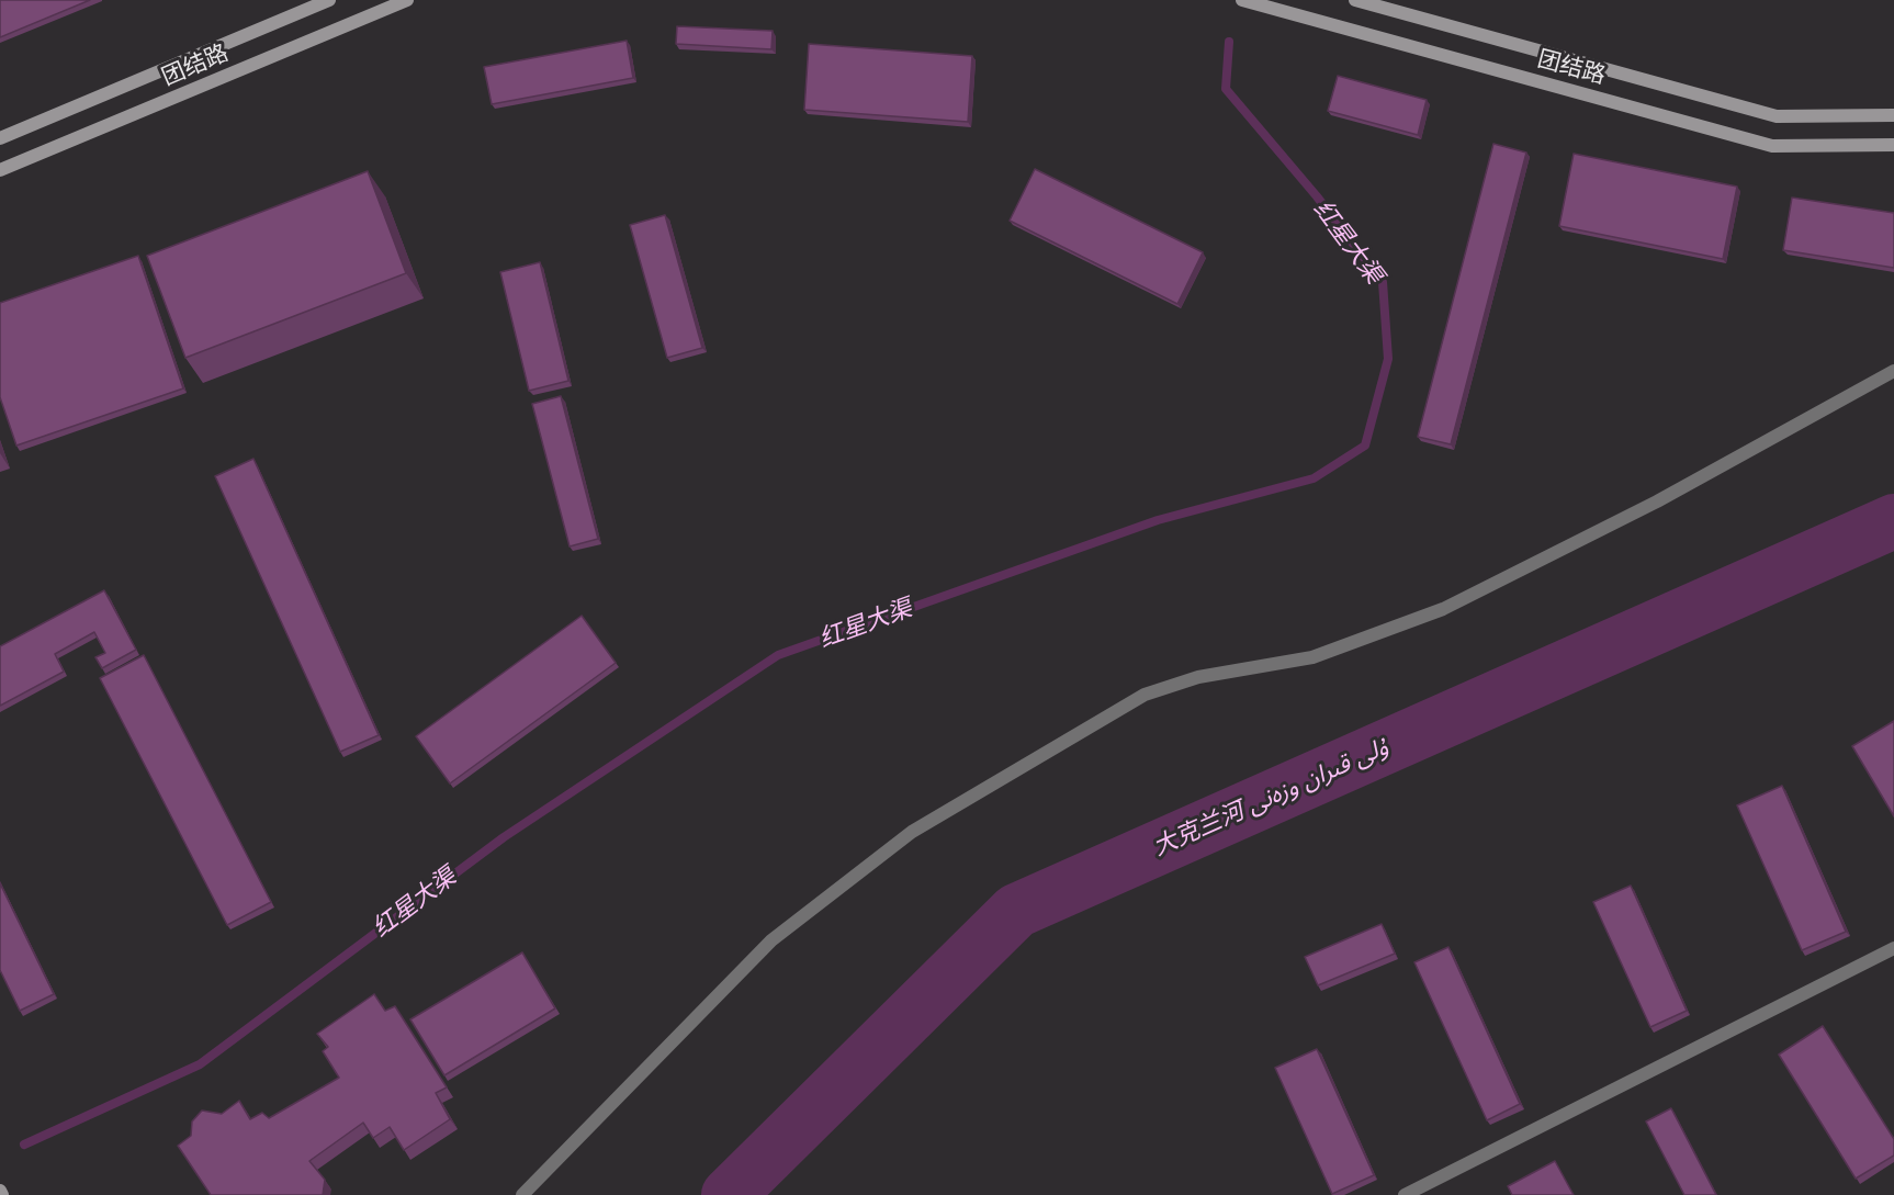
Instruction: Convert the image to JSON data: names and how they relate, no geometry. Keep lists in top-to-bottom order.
{
  "streets": {
    "main road": ["团结路"]
  },
  "water": ["红星大渠", "大克兰河 ۇلى قىران وزەنى"]
}
